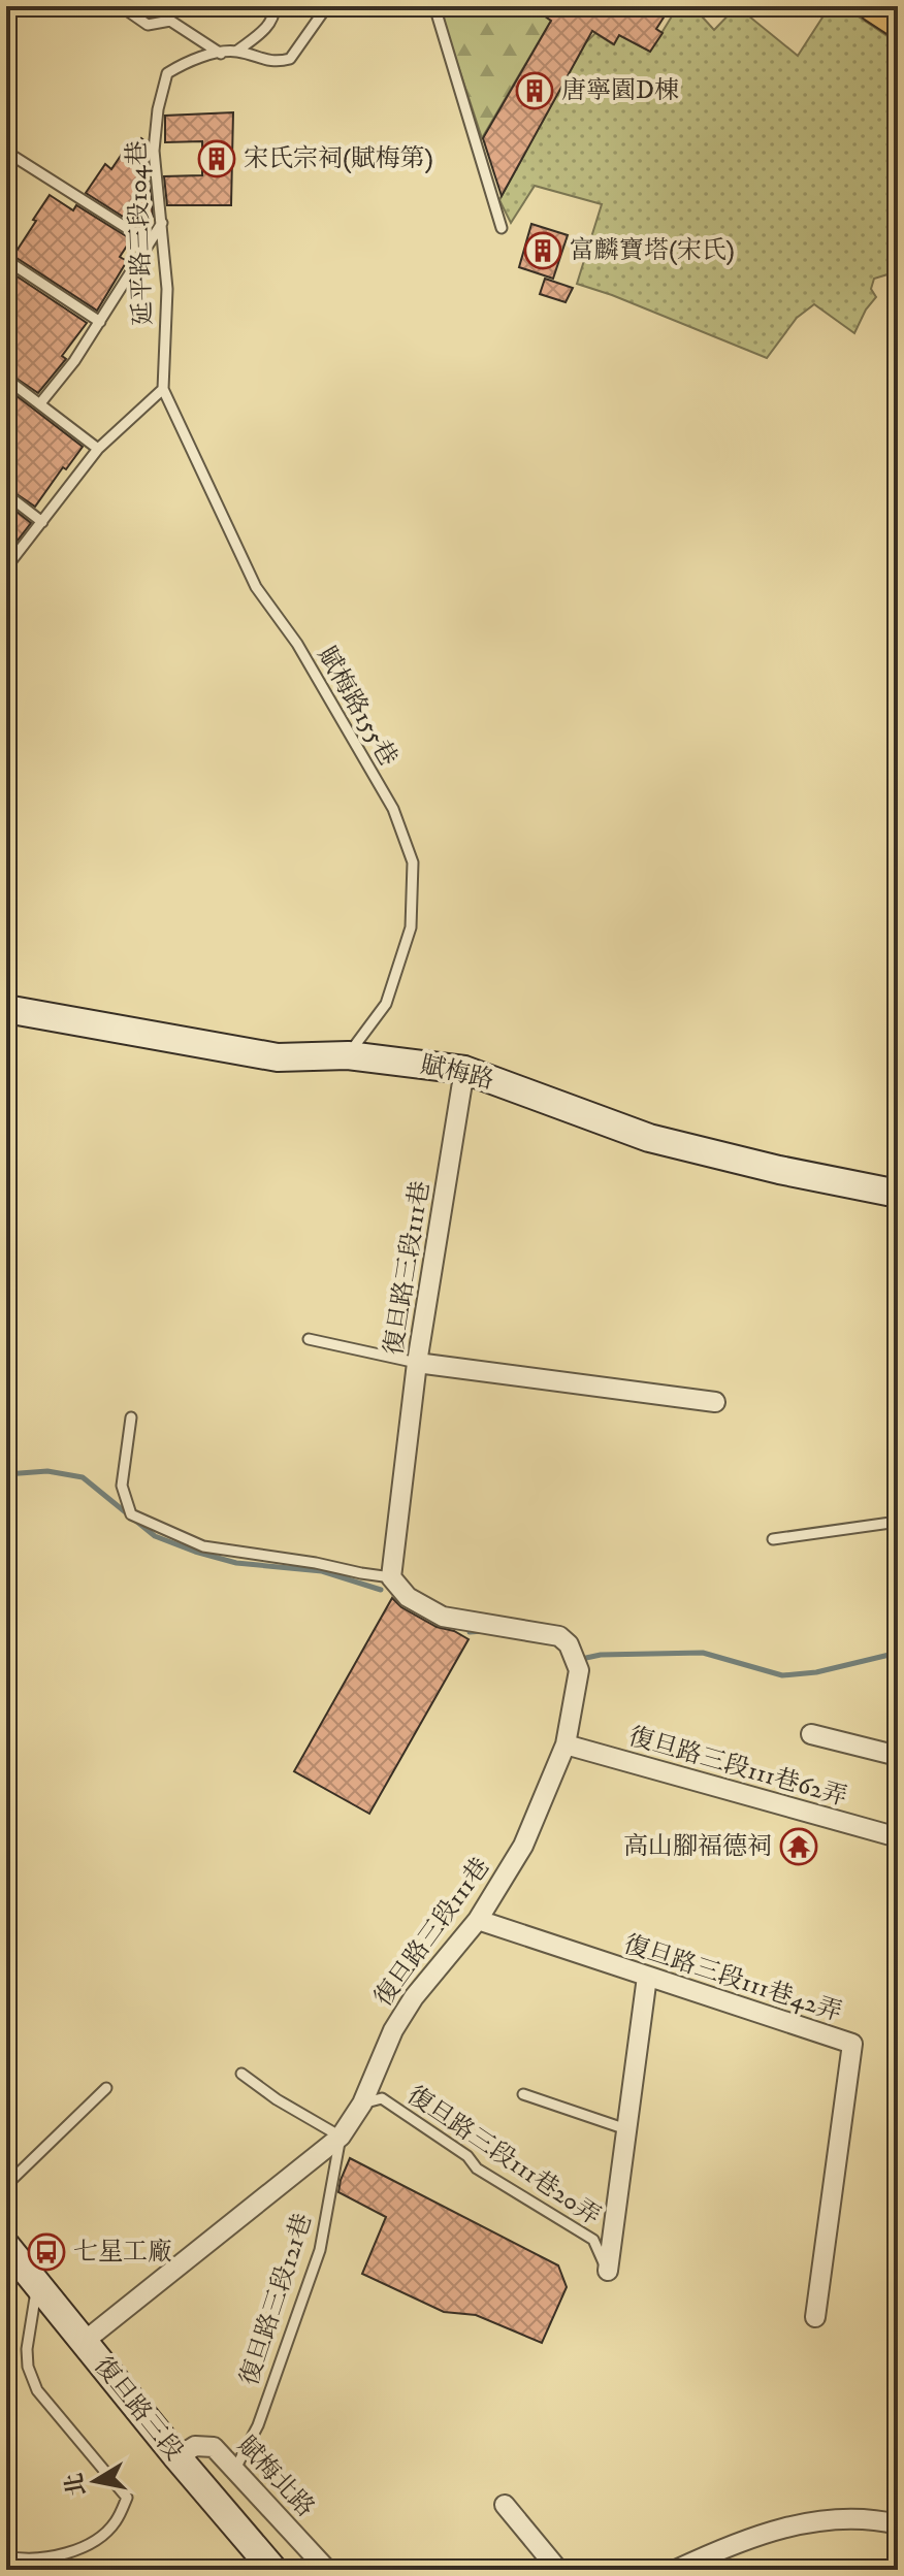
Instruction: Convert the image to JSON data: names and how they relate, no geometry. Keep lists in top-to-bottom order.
{
  "streets": {
    "street": [
      "賦梅路",
      "復旦路三段111巷",
      "復旦路三段111巷62弄",
      "復旦路三段111巷42弄",
      "復旦路三段",
      "賦梅北路"
    ],
    "lane": [
      "延平路三段104巷",
      "賦梅路155巷",
      "復旦路三段111巷20弄",
      "復旦路三段121巷"
    ]
  },
  "crossings": [
    ["延平路三段104巷", "賦梅路155巷"],
    ["賦梅路155巷", "賦梅路"],
    ["賦梅路", "復旦路三段111巷"],
    ["復旦路三段111巷", "復旦路三段111巷62弄"],
    ["復旦路三段111巷", "復旦路三段111巷42弄"],
    ["復旦路三段111巷", "復旦路三段111巷20弄"],
    ["復旦路三段111巷", "復旦路三段121巷"],
    ["復旦路三段111巷", "復旦路三段"],
    ["復旦路三段121巷", "賦梅北路"],
    ["復旦路三段", "賦梅北路"]
  ],
  "places": {
    "building": ["唐寧園D棟", "宋氏宗祠(賦梅第)", "富麟寶塔(宋氏)"],
    "temple": ["高山腳福德祠"],
    "bus stop": ["七星工廠"]
  },
  "north": "left"
}
